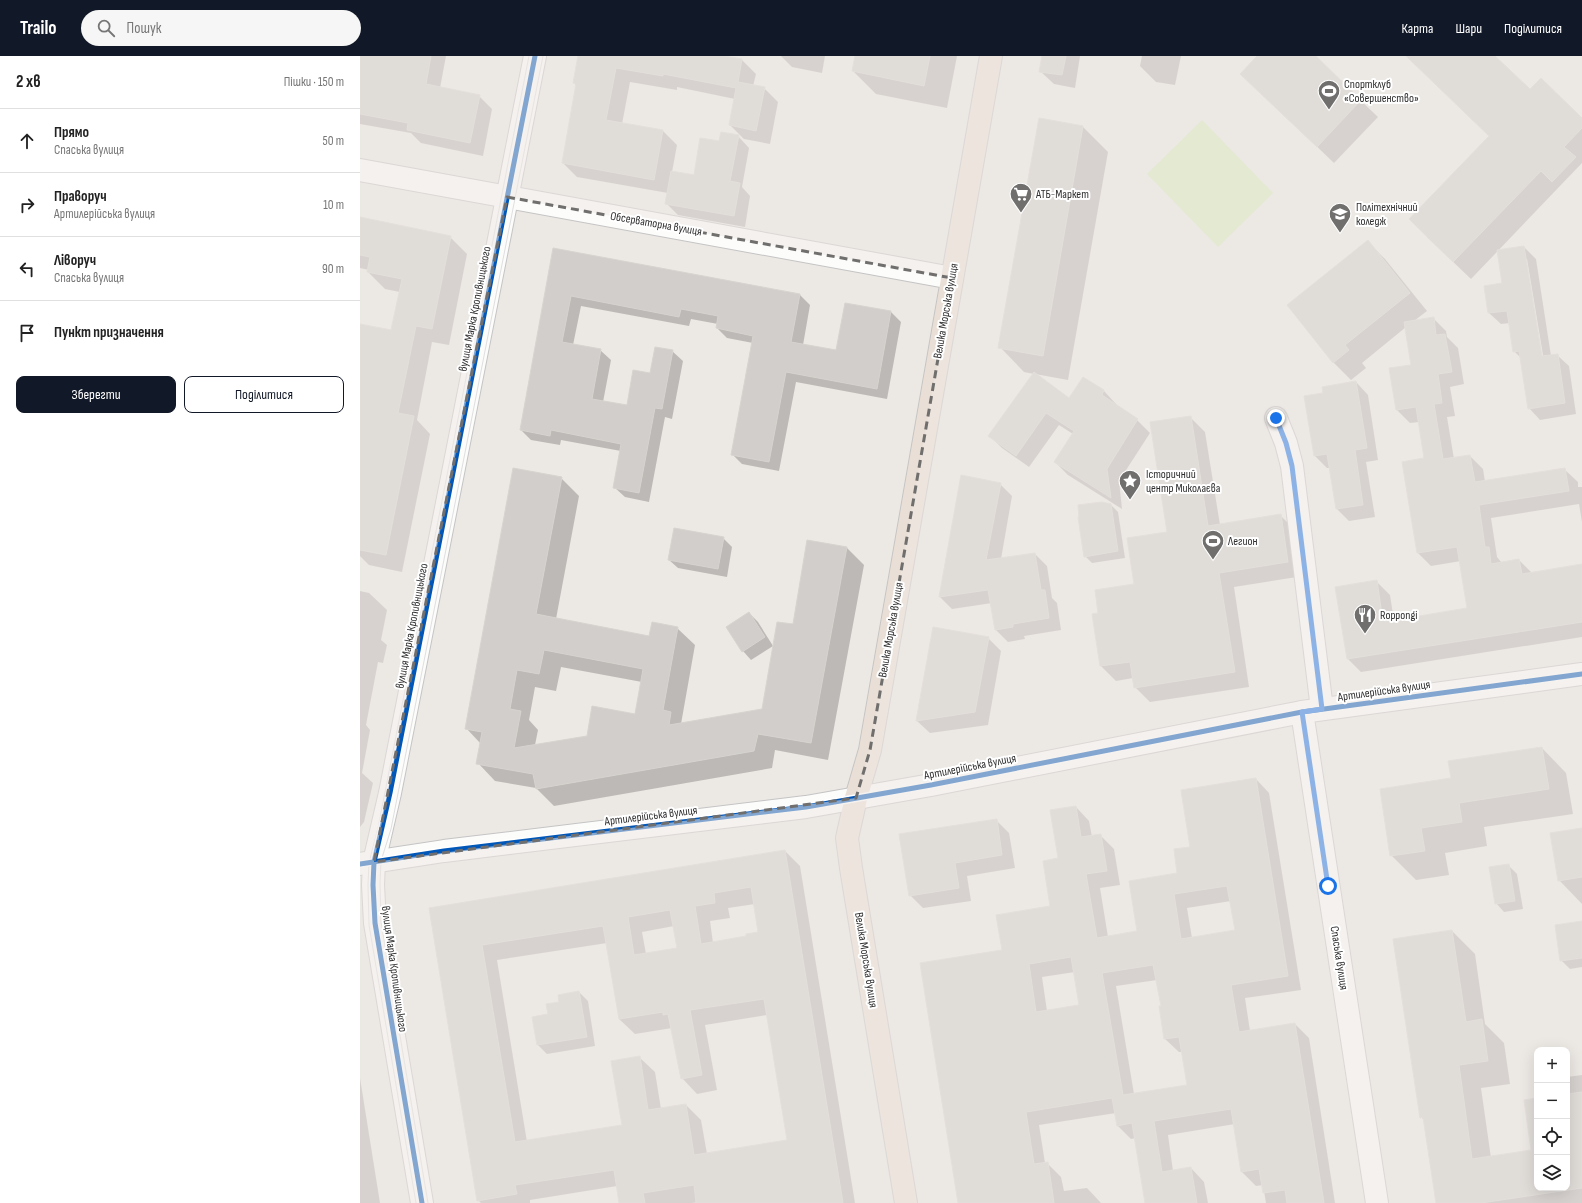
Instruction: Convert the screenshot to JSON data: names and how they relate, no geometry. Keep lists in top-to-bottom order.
{
  "streets": {
    "highway": ["Велика Морська вулиця"],
    "street": [
      "Обсерваторна вулиця",
      "вулиця Марка Кропивницького",
      "Артилерійська вулиця",
      "Спаська вулиця"
    ]
  },
  "crossings": [
    ["Обсерваторна вулиця", "вулиця Марка Кропивницького"],
    ["Обсерваторна вулиця", "Велика Морська вулиця"],
    ["вулиця Марка Кропивницького", "Артилерійська вулиця"],
    ["Велика Морська вулиця", "Артилерійська вулиця"],
    ["Артилерійська вулиця", "Спаська вулиця"]
  ],
  "places": {
    "sports": ["Спортклуб «Совершенство»", "Легион"],
    "supermarket": ["АТБ-Маркет"],
    "school or university": ["Політехнічний коледж"],
    "place": ["Історичний центр Миколаєва"],
    "restaurant": ["Roppongi"]
  },
  "page": {
    "header": "Trailo",
    "search": "Пошук",
    "nav": ["Карта", "Шари", "Поділитися"],
    "heading": ["2 хв", "Пішки · 150 m"],
    "list": [
      ["Прямо", "Спаська вулиця", "50 m"],
      ["Праворуч", "Артилерійська вулиця", "10 m"],
      ["Ліворуч", "Спаська вулиця", "90 m"],
      "Пункт призначення"
    ],
    "buttons": ["Зберегти", "Поділитися"],
    "map_buttons": ["+", "−"]
  }
}
